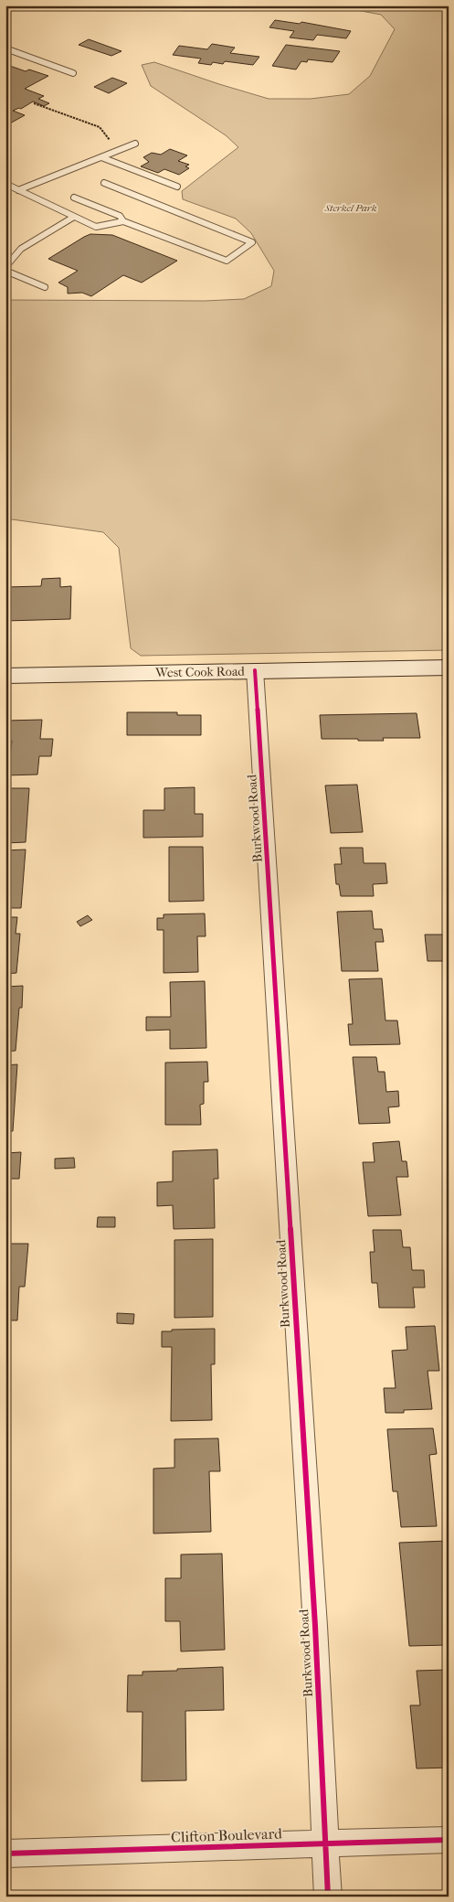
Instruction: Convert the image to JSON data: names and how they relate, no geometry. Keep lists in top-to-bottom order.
{
  "streets": {
    "main road": ["West Cook Road"],
    "street": ["Burkwood Road", "Clifton Boulevard"]
  },
  "crossings": [
    ["West Cook Road", "Burkwood Road"],
    ["Burkwood Road", "Clifton Boulevard"]
  ],
  "parks": ["Sterkel Park"]
}
